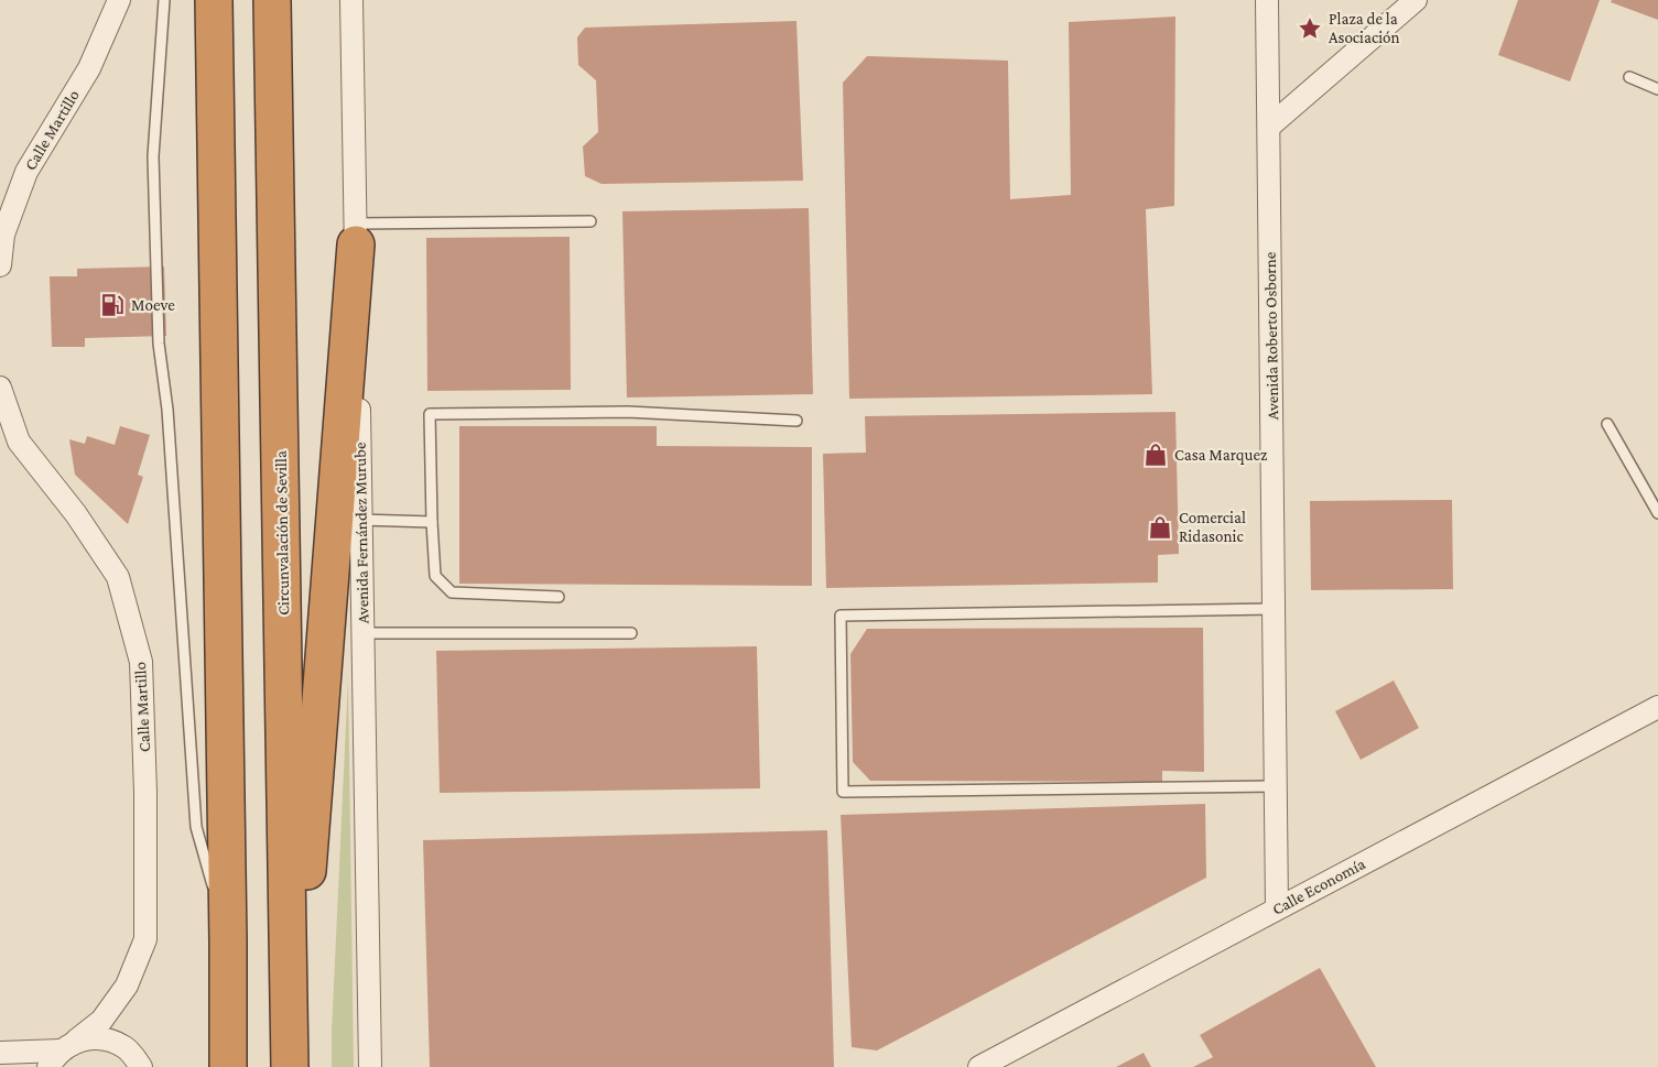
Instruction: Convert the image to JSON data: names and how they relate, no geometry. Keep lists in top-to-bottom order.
{
  "streets": {
    "highway": ["Circunvalación de Sevilla"],
    "street": [
      "Calle Martillo",
      "Avenida Roberto Osborne",
      "Avenida Fernández Murube",
      "Calle Economía"
    ]
  },
  "crossings": [
    ["Avenida Roberto Osborne", "Calle Economía"]
  ],
  "places": {
    "place": ["Plaza de la Asociación"],
    "fuel station": ["Moeve"],
    "shop": ["Casa Marquez", "Comercial Ridasonic"]
  }
}
